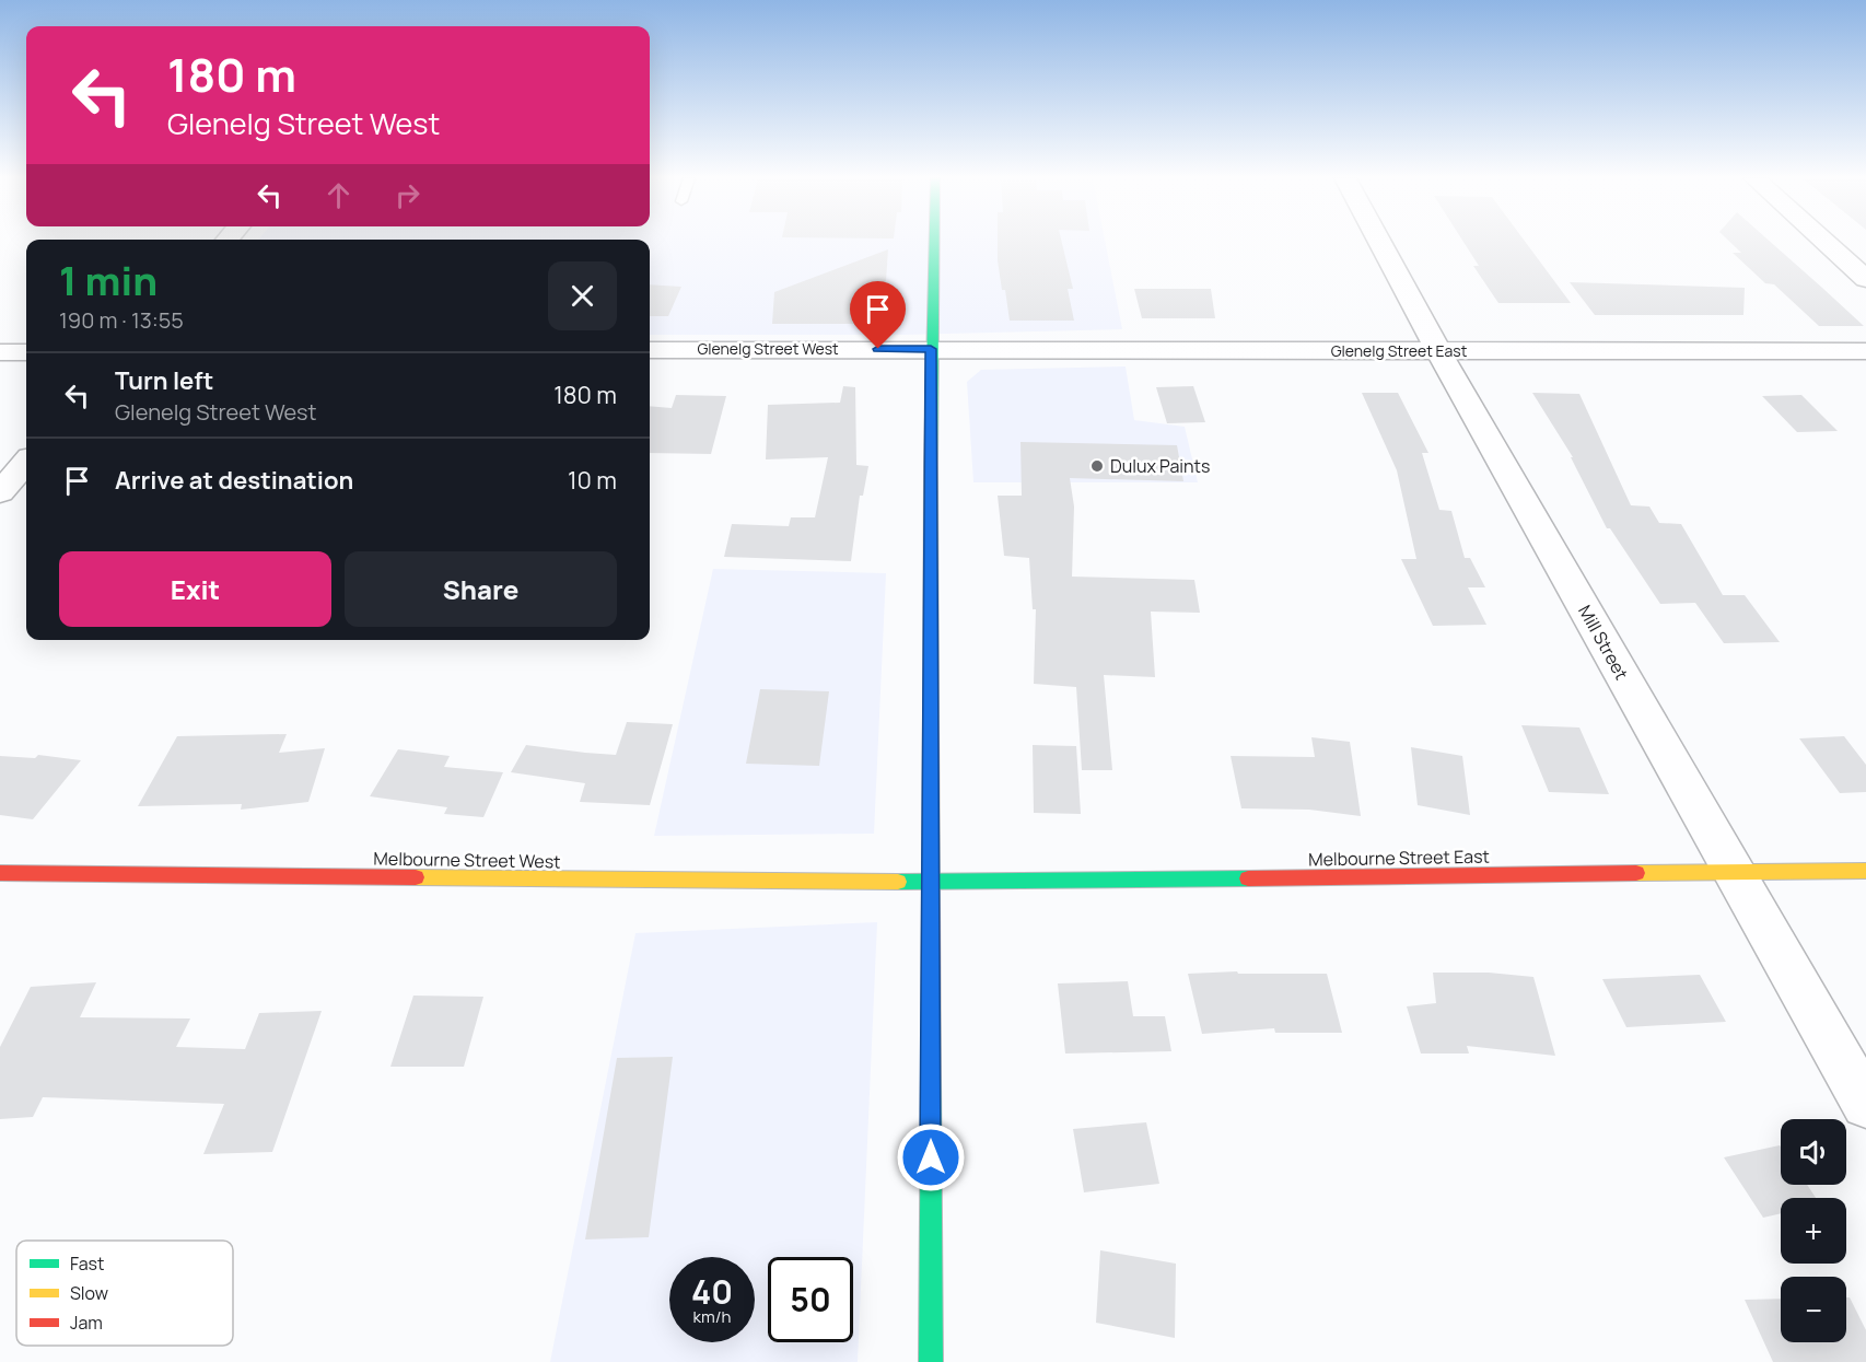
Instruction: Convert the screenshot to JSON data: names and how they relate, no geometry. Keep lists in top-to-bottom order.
{
  "streets": {
    "main road": ["Melbourne Street East", "Melbourne Street West"],
    "street": ["Glenelg Street West", "Glenelg Street East", "Mill Street"]
  },
  "crossings": [
    ["Glenelg Street West", "Glenelg Street East"],
    ["Glenelg Street East", "Mill Street"],
    ["Mill Street", "Melbourne Street East"],
    ["Melbourne Street East", "Melbourne Street West"]
  ],
  "places": ["Dulux Paints"],
  "legend": ["Fast", "Slow", "Jam"],
  "page": {
    "turn": ["180 m", "Glenelg Street West"],
    "heading": ["1 min", "190 m · 13:55"],
    "list": [
      {
        "name": "Turn left",
        "note": "Glenelg Street West",
        "value": "180 m"
      },
      {
        "name": "Arrive at destination",
        "value": "10 m"
      }
    ],
    "buttons": ["Exit", "Share"],
    "map_buttons": ["+", "−"],
    "speed": "40 km/h",
    "limit": "50"
  }
}
